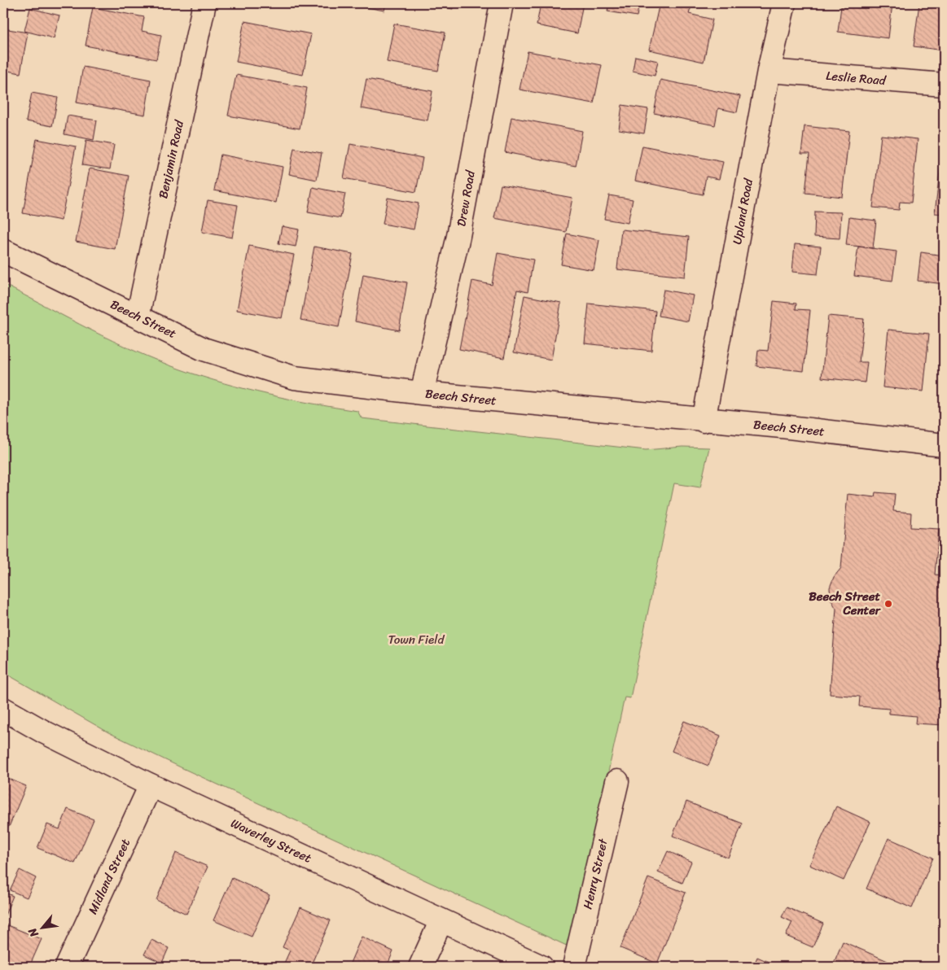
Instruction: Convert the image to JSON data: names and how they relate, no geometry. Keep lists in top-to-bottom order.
{
  "streets": {
    "street": [
      "Leslie Road",
      "Benjamin Road",
      "Drew Road",
      "Upland Road",
      "Beech Street",
      "Waverley Street",
      "Henry Street",
      "Midland Street"
    ]
  },
  "crossings": [
    ["Leslie Road", "Upland Road"],
    ["Benjamin Road", "Beech Street"],
    ["Drew Road", "Beech Street"],
    ["Upland Road", "Beech Street"],
    ["Waverley Street", "Midland Street"]
  ],
  "parks": ["Town Field"],
  "places": ["Beech Street Center"],
  "north": "bottom left"
}
